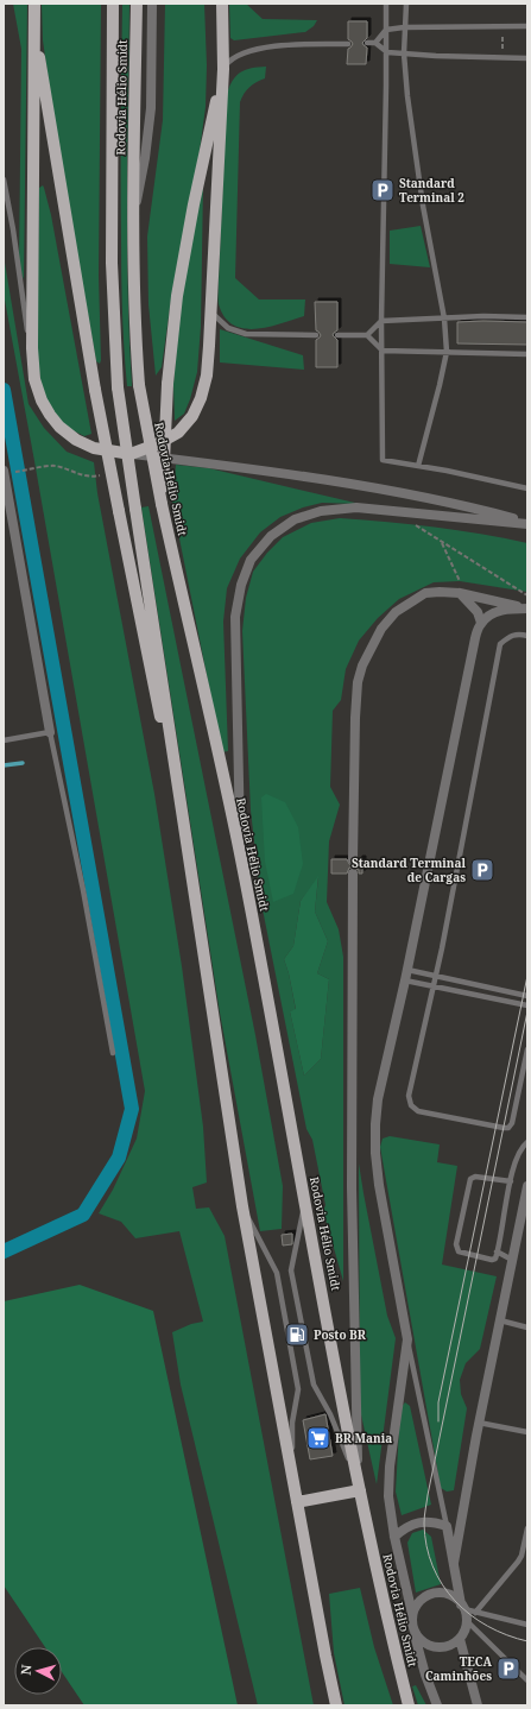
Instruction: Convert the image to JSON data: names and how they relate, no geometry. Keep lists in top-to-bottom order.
{
  "streets": {
    "main road": ["Rodovia Hélio Smidt"]
  },
  "places": {
    "parking": ["Standard Terminal 2", "Standard Terminal de Cargas", "TECA Caminhões"],
    "fuel station": ["Posto BR"],
    "supermarket": ["BR Mania"]
  },
  "north": "left"
}
